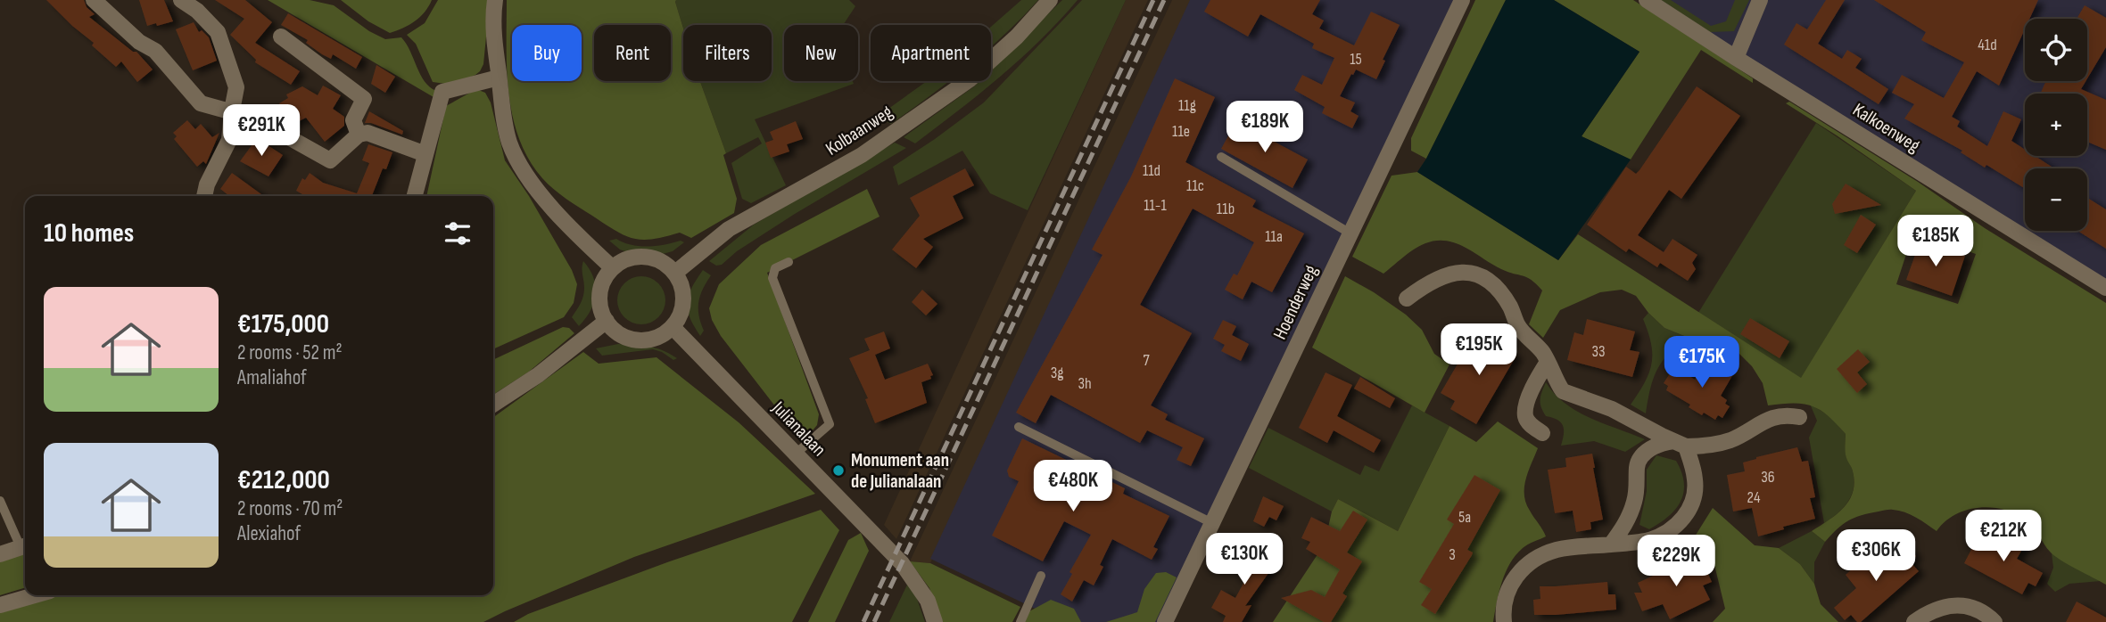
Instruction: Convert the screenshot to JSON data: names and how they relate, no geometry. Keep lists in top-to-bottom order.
{
  "streets": {
    "street": [
      "Kalkoenweg",
      "Kolbaanweg",
      "Hoenderweg",
      "Julianalaan"
    ]
  },
  "crossings": [
    ["Kolbaanweg", "Julianalaan"]
  ],
  "places": ["Monument aan de Julianalaan"],
  "house_numbers": [
    "41d",
    "15",
    "11g",
    "11e",
    "11d",
    "11c",
    "11-1",
    "11b",
    "11a",
    "33",
    "7",
    "3g",
    "3h",
    "36",
    "24",
    "5a",
    "3"
  ],
  "page": {
    "map_buttons": ["+", "−"],
    "chip": [
      "Buy",
      "Rent",
      "Filters",
      "New",
      "Apartment"
    ],
    "price": [
      "€189K",
      "€291K",
      "€185K",
      "€195K",
      "€175K",
      "€480K",
      "€212K",
      "€306K",
      "€130K",
      "€229K"
    ],
    "heading": "10 homes",
    "list": [
      {
        "name": "€175,000",
        "note": "2 rooms · 52 m² · Amaliahof"
      },
      {
        "name": "€212,000",
        "note": "2 rooms · 70 m² · Alexiahof"
      }
    ]
  }
}
